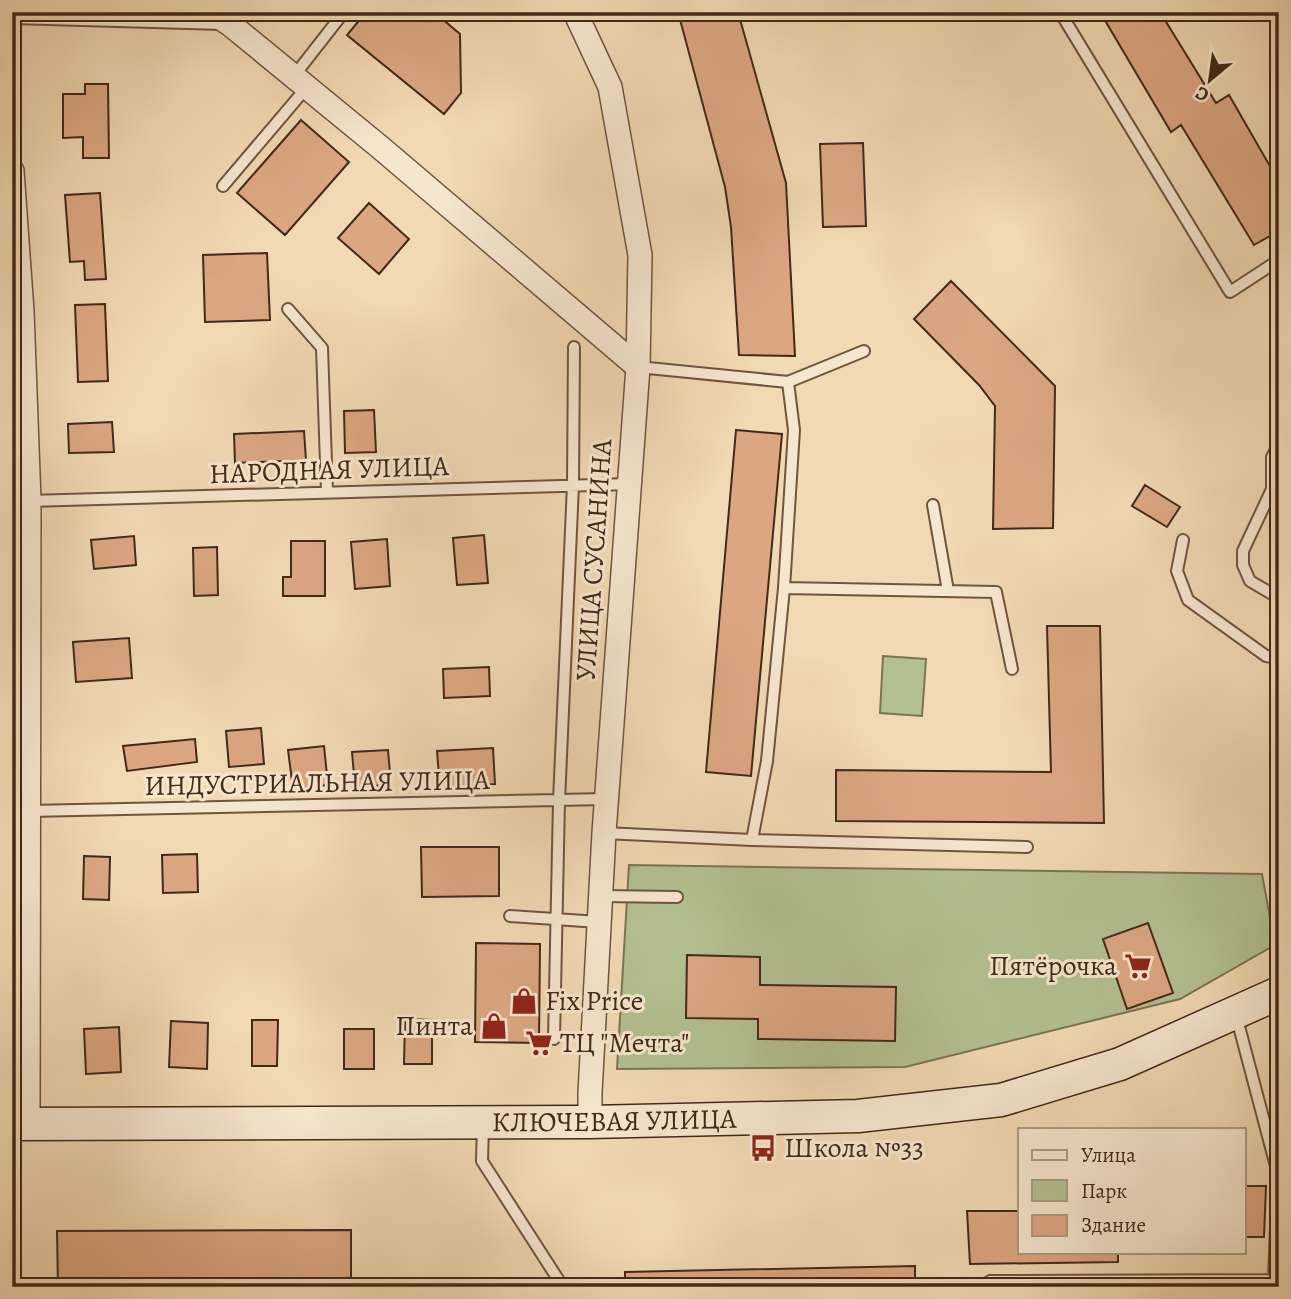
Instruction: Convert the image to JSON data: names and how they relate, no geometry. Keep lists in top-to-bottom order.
{
  "streets": {
    "main road": ["КЛЮЧЕВАЯ УЛИЦА"],
    "street": ["УЛИЦА СУСАНИНА"],
    "lane": ["НАРОДНАЯ УЛИЦА", "ИНДУСТРИАЛЬНАЯ УЛИЦА"]
  },
  "crossings": [
    ["НАРОДНАЯ УЛИЦА", "УЛИЦА СУСАНИНА"],
    ["УЛИЦА СУСАНИНА", "ИНДУСТРИАЛЬНАЯ УЛИЦА"],
    ["УЛИЦА СУСАНИНА", "КЛЮЧЕВАЯ УЛИЦА"]
  ],
  "places": {
    "supermarket": ["Пятёрочка", "ТЦ \"Мечта\""],
    "shop": ["Fix Price", "Пинта"],
    "bus stop": ["Школа №33"]
  },
  "legend": ["Улица", "Парк", "Здание"],
  "north": "bottom left"
}
